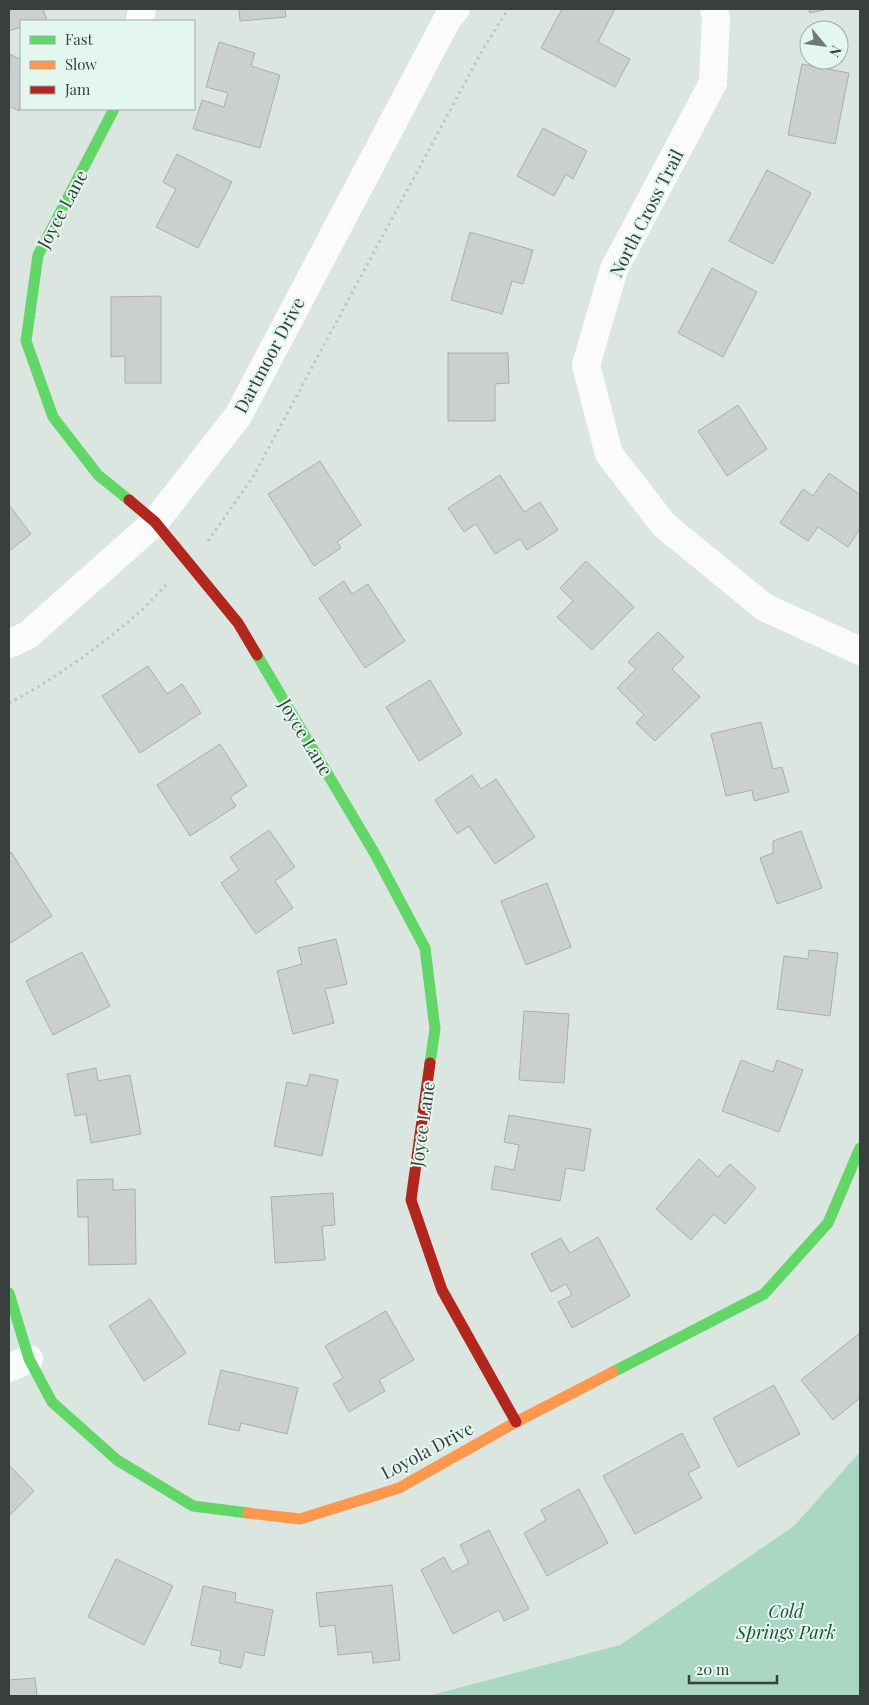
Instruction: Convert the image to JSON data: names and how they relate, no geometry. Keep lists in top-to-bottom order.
{
  "streets": {
    "street": [
      "Joyce Lane",
      "North Cross Trail",
      "Dartmoor Drive",
      "Loyola Drive"
    ]
  },
  "crossings": [
    ["Joyce Lane", "Dartmoor Drive"],
    ["Joyce Lane", "Loyola Drive"]
  ],
  "parks": ["Cold Springs Park"],
  "legend": ["Fast", "Slow", "Jam"],
  "scale_bar": "20 m",
  "north": "bottom right"
}
